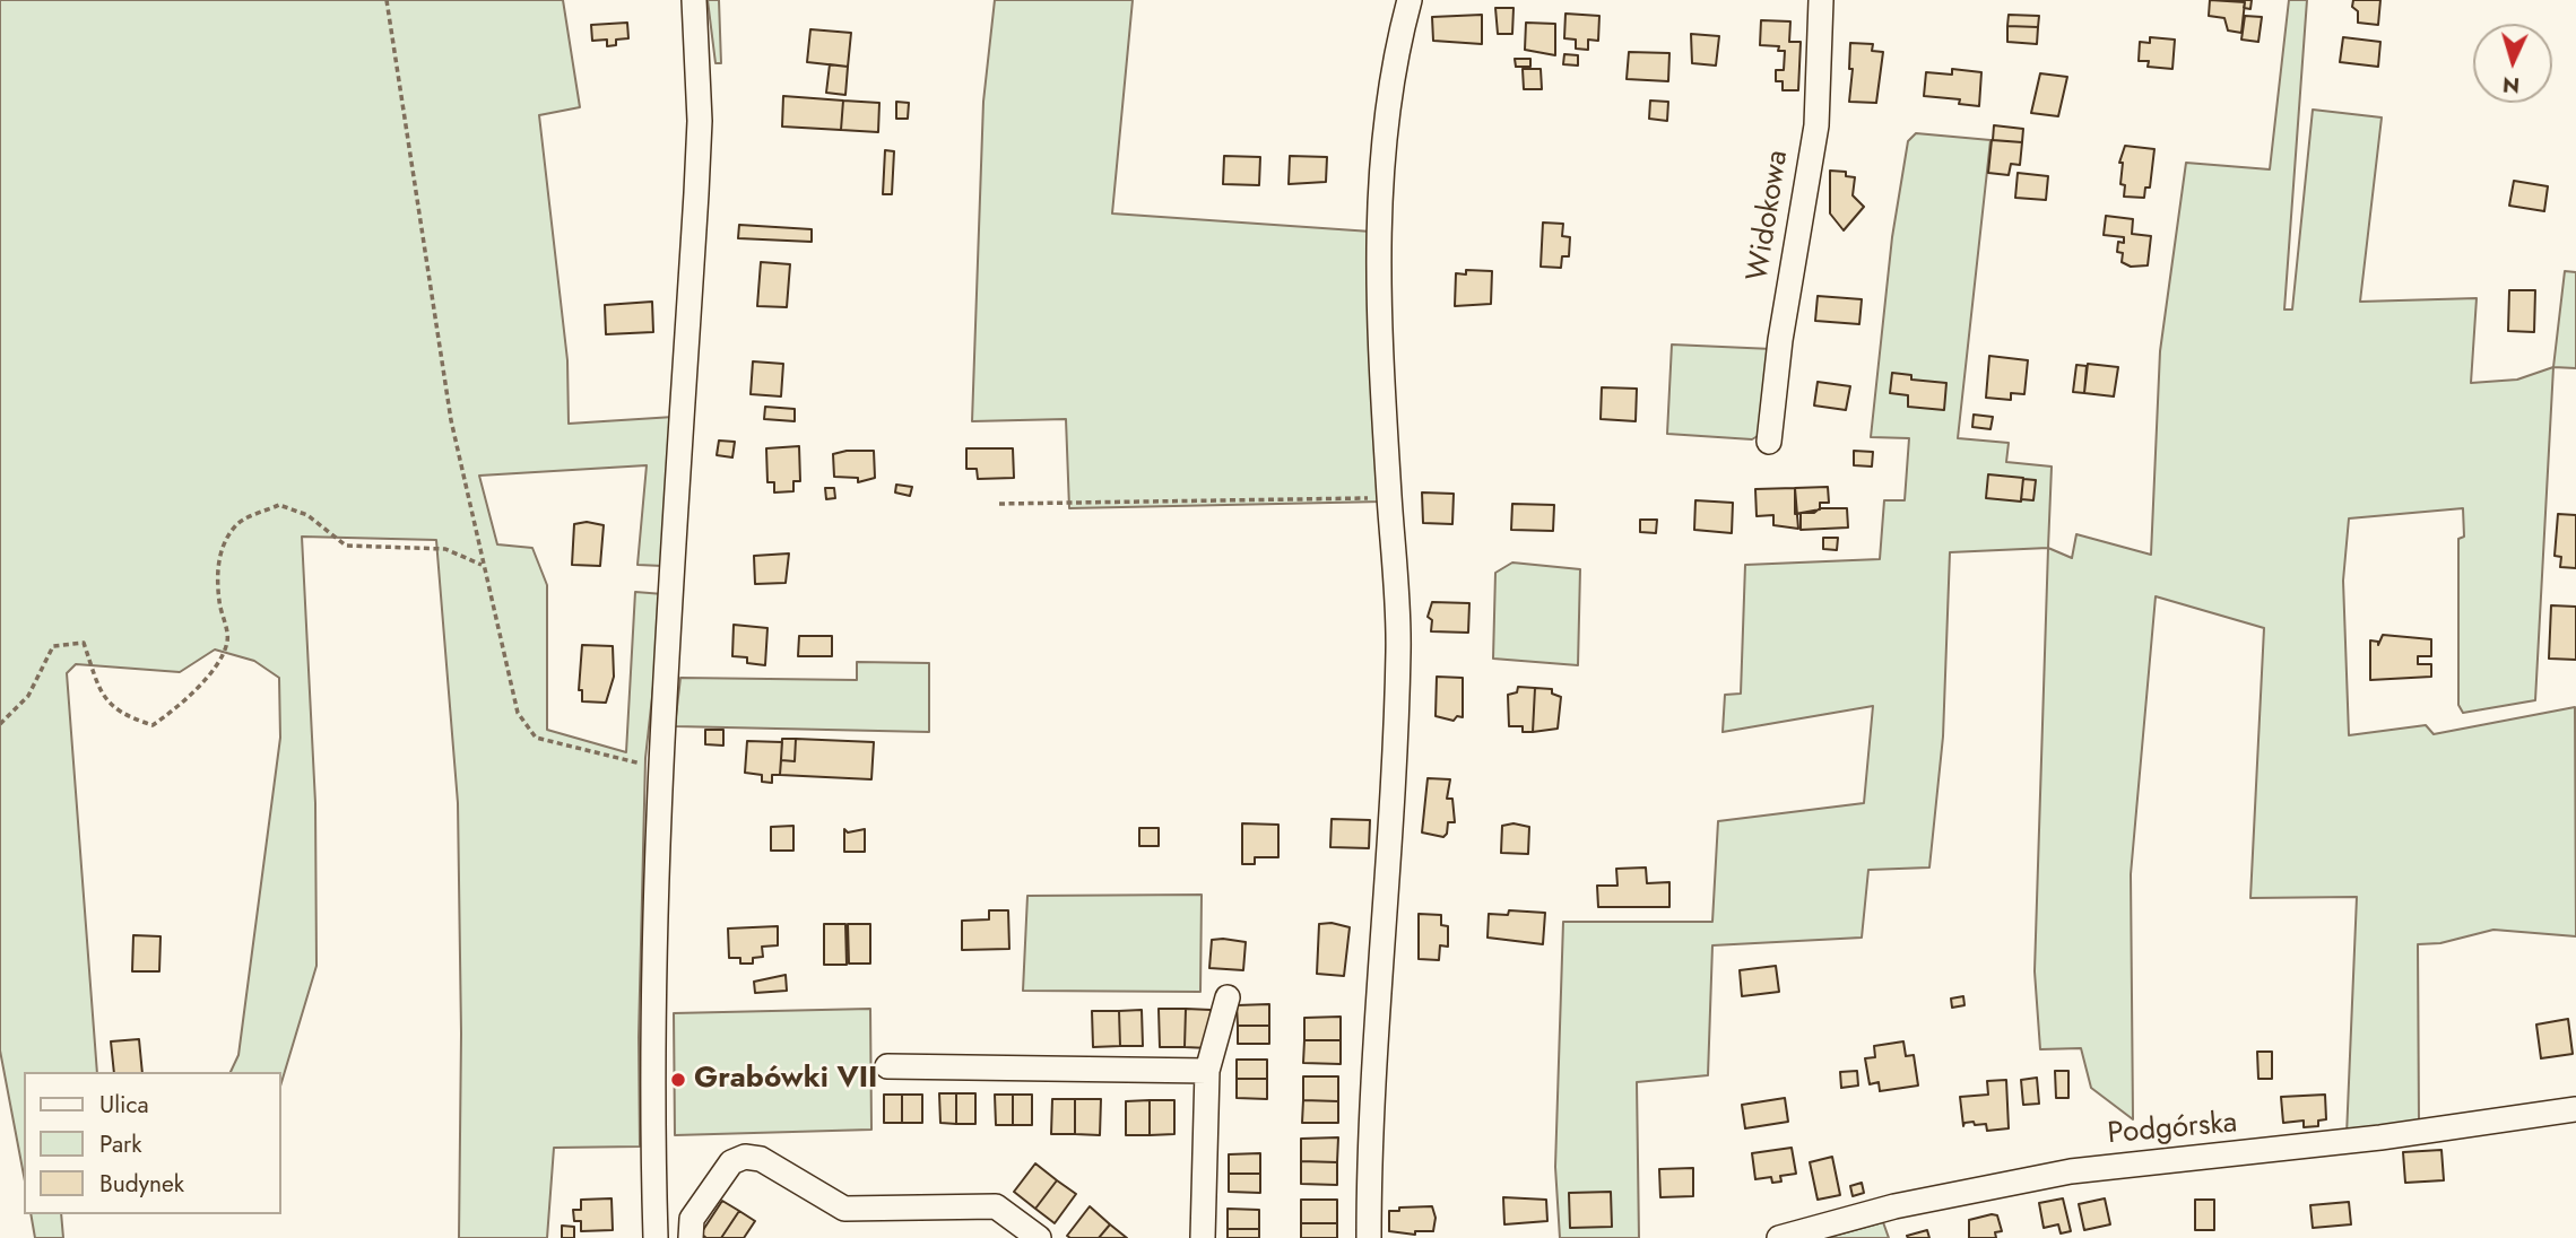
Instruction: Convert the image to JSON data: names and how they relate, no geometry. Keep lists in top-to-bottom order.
{
  "streets": {
    "street": ["Widokowa", "Podgórska"]
  },
  "places": ["Grabówki VII"],
  "legend": ["Ulica", "Park", "Budynek"],
  "north": "bottom"
}
